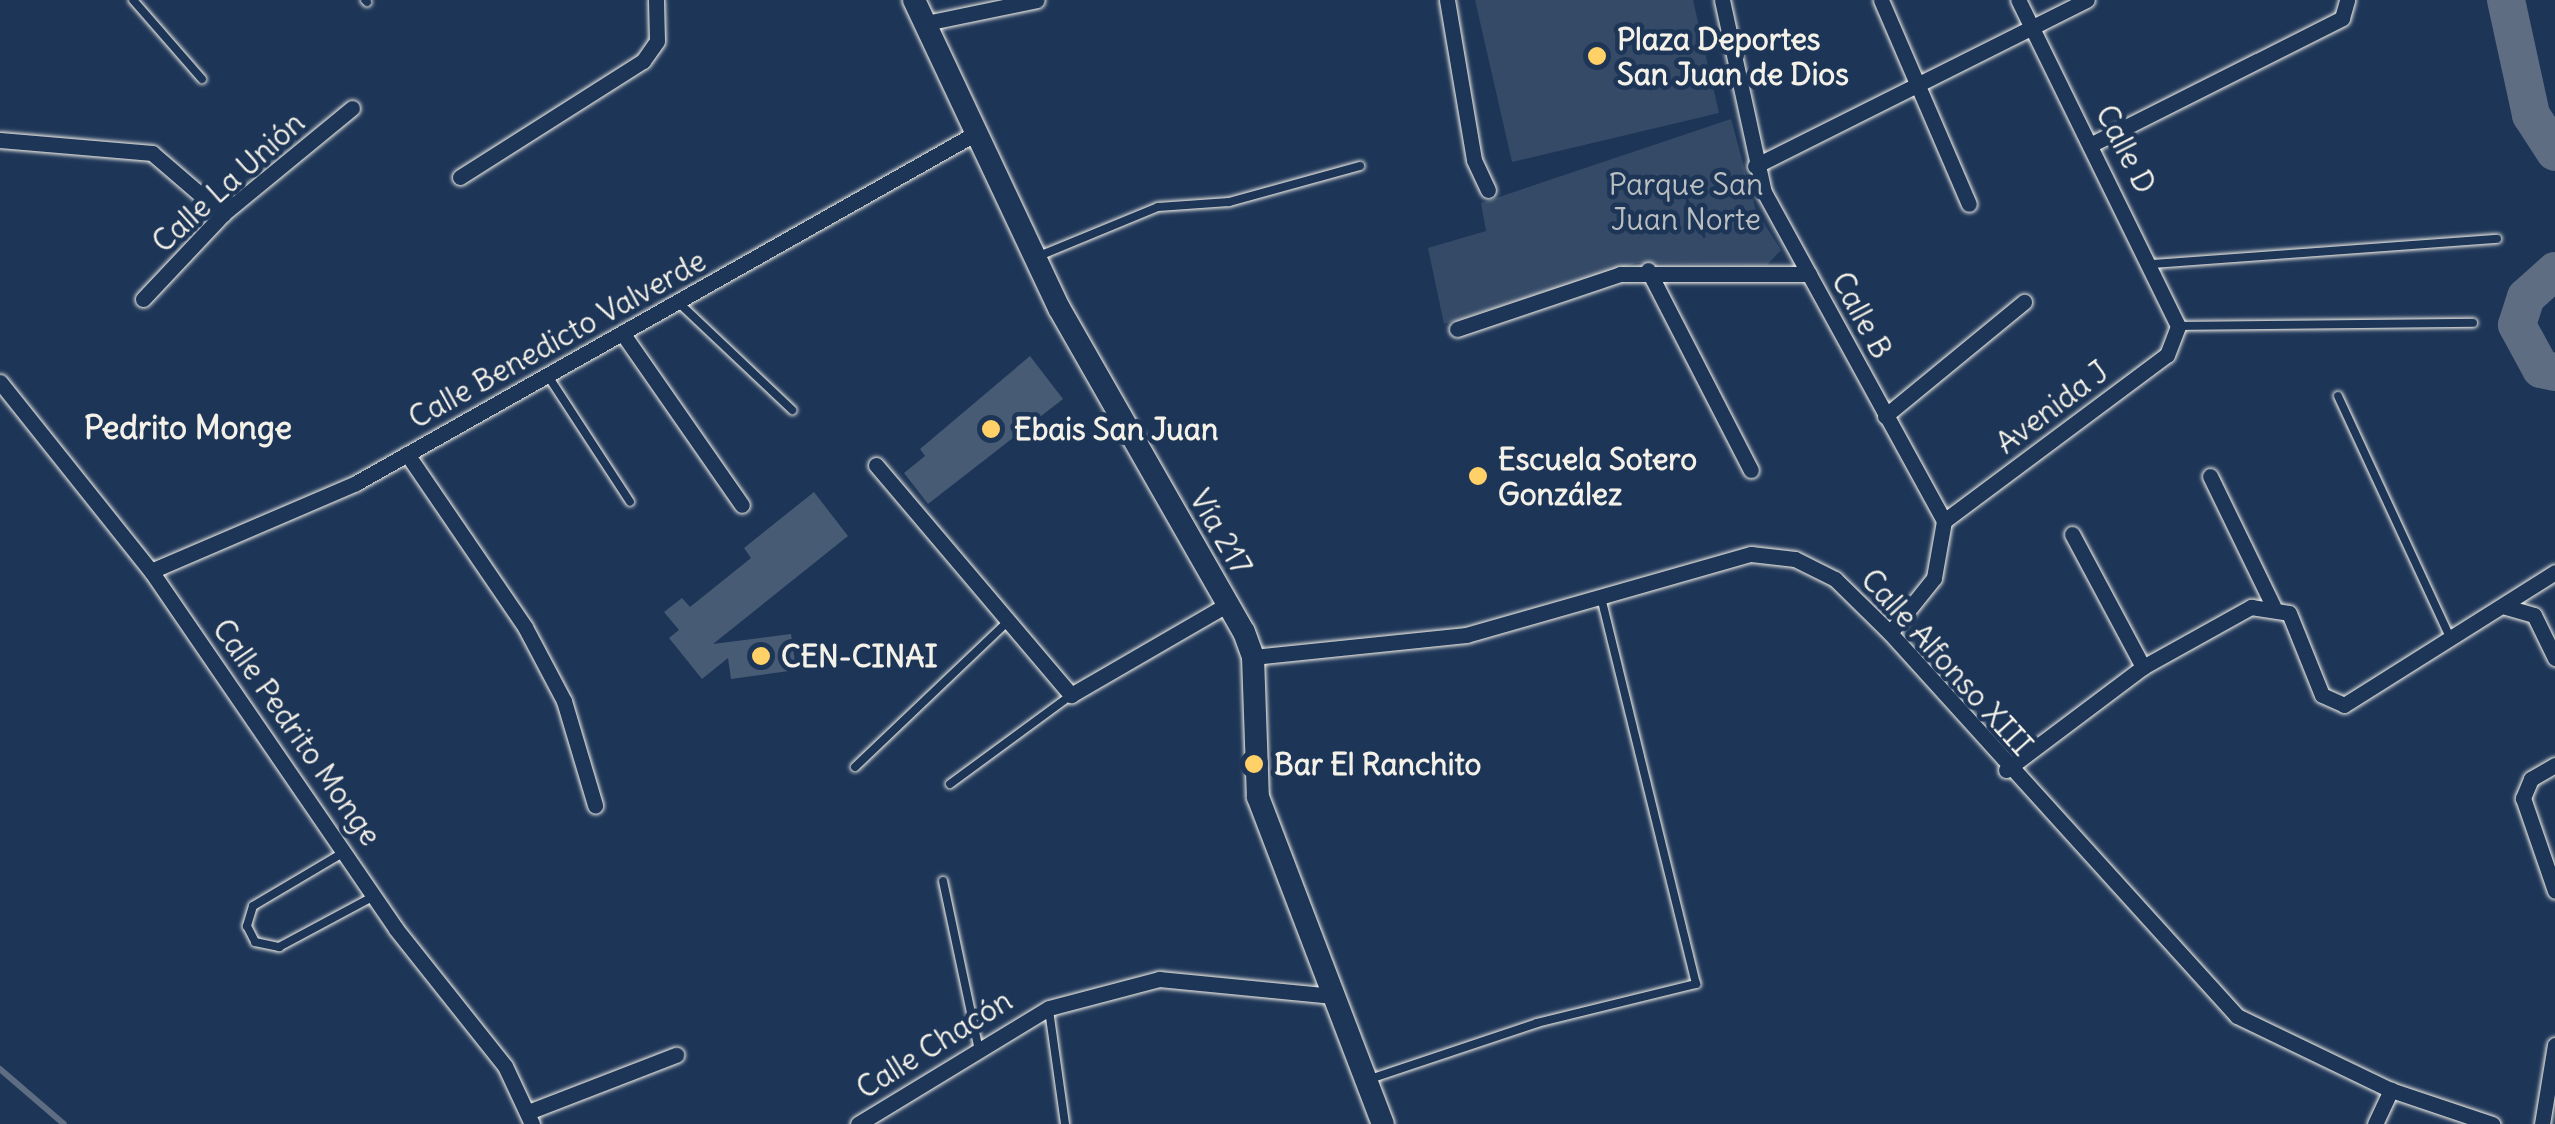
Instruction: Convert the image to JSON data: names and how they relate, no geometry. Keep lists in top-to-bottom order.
{
  "streets": {
    "main road": ["Vía 217"],
    "street": [
      "Calle D",
      "Calle La Unión",
      "Calle B",
      "Calle Benedicto Valverde",
      "Avenida J",
      "Calle Alfonso XIII",
      "Calle Pedrito Monge",
      "Calle Chacón"
    ]
  },
  "crossings": [
    ["Calle D", "Avenida J"],
    ["Calle B", "Avenida J"],
    ["Calle Benedicto Valverde", "Vía 217"],
    ["Calle Benedicto Valverde", "Calle Pedrito Monge"],
    ["Vía 217", "Calle Alfonso XIII"],
    ["Vía 217", "Calle Chacón"]
  ],
  "districts": ["Pedrito Monge"],
  "parks": ["Parque San Juan Norte"],
  "places": [
    "Plaza Deportes San Juan de Dios",
    "Ebais San Juan",
    "Escuela Sotero González",
    "CEN-CINAI",
    "Bar El Ranchito"
  ]
}
